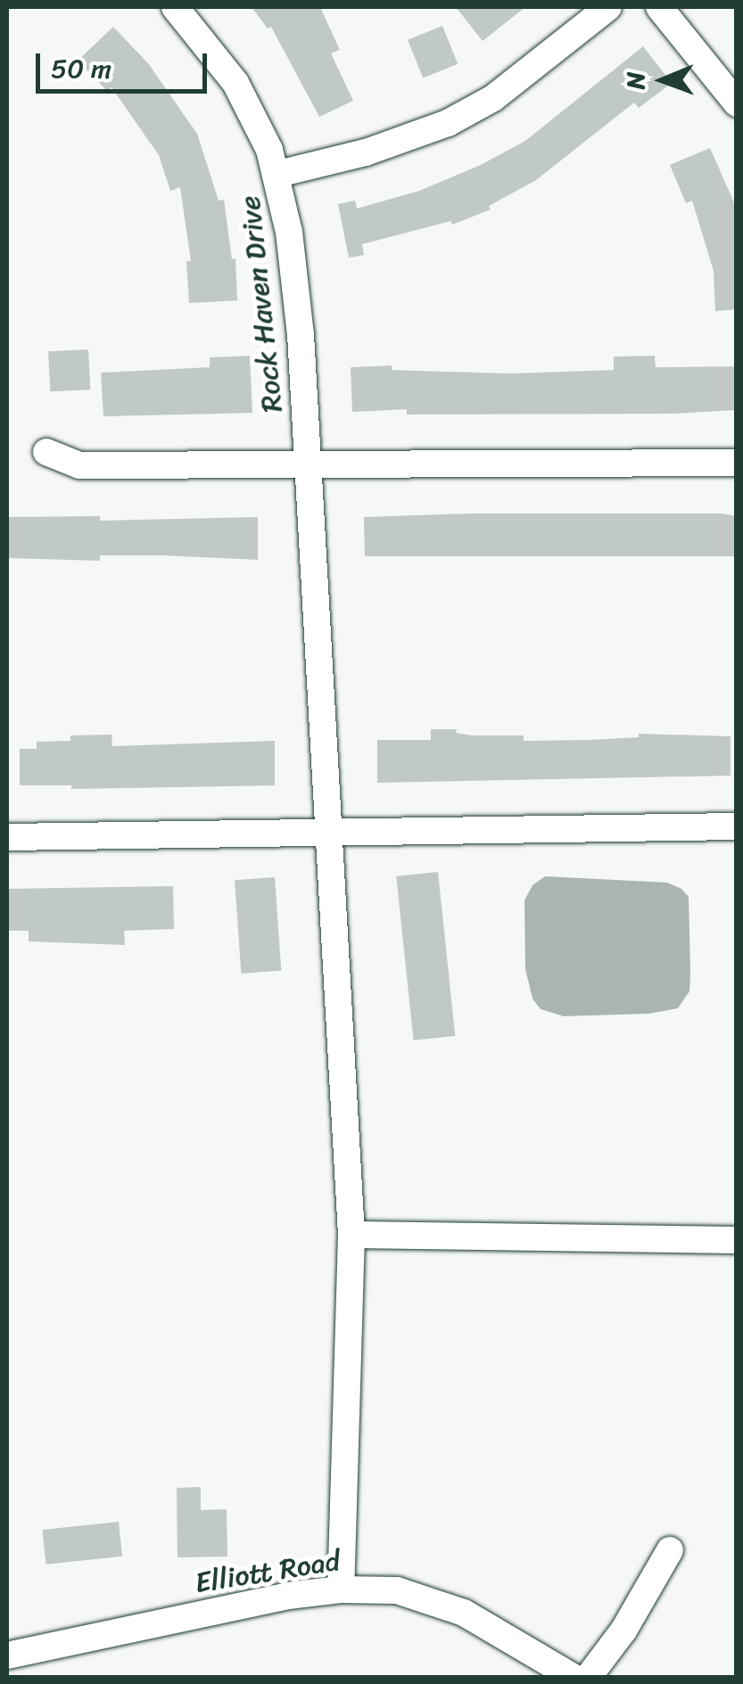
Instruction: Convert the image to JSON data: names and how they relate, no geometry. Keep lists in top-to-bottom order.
{
  "streets": {
    "street": ["Rock Haven Drive", "Elliott Road"]
  },
  "crossings": [
    ["Rock Haven Drive", "Elliott Road"]
  ],
  "scale_bar": "50 m",
  "north": "left"
}
